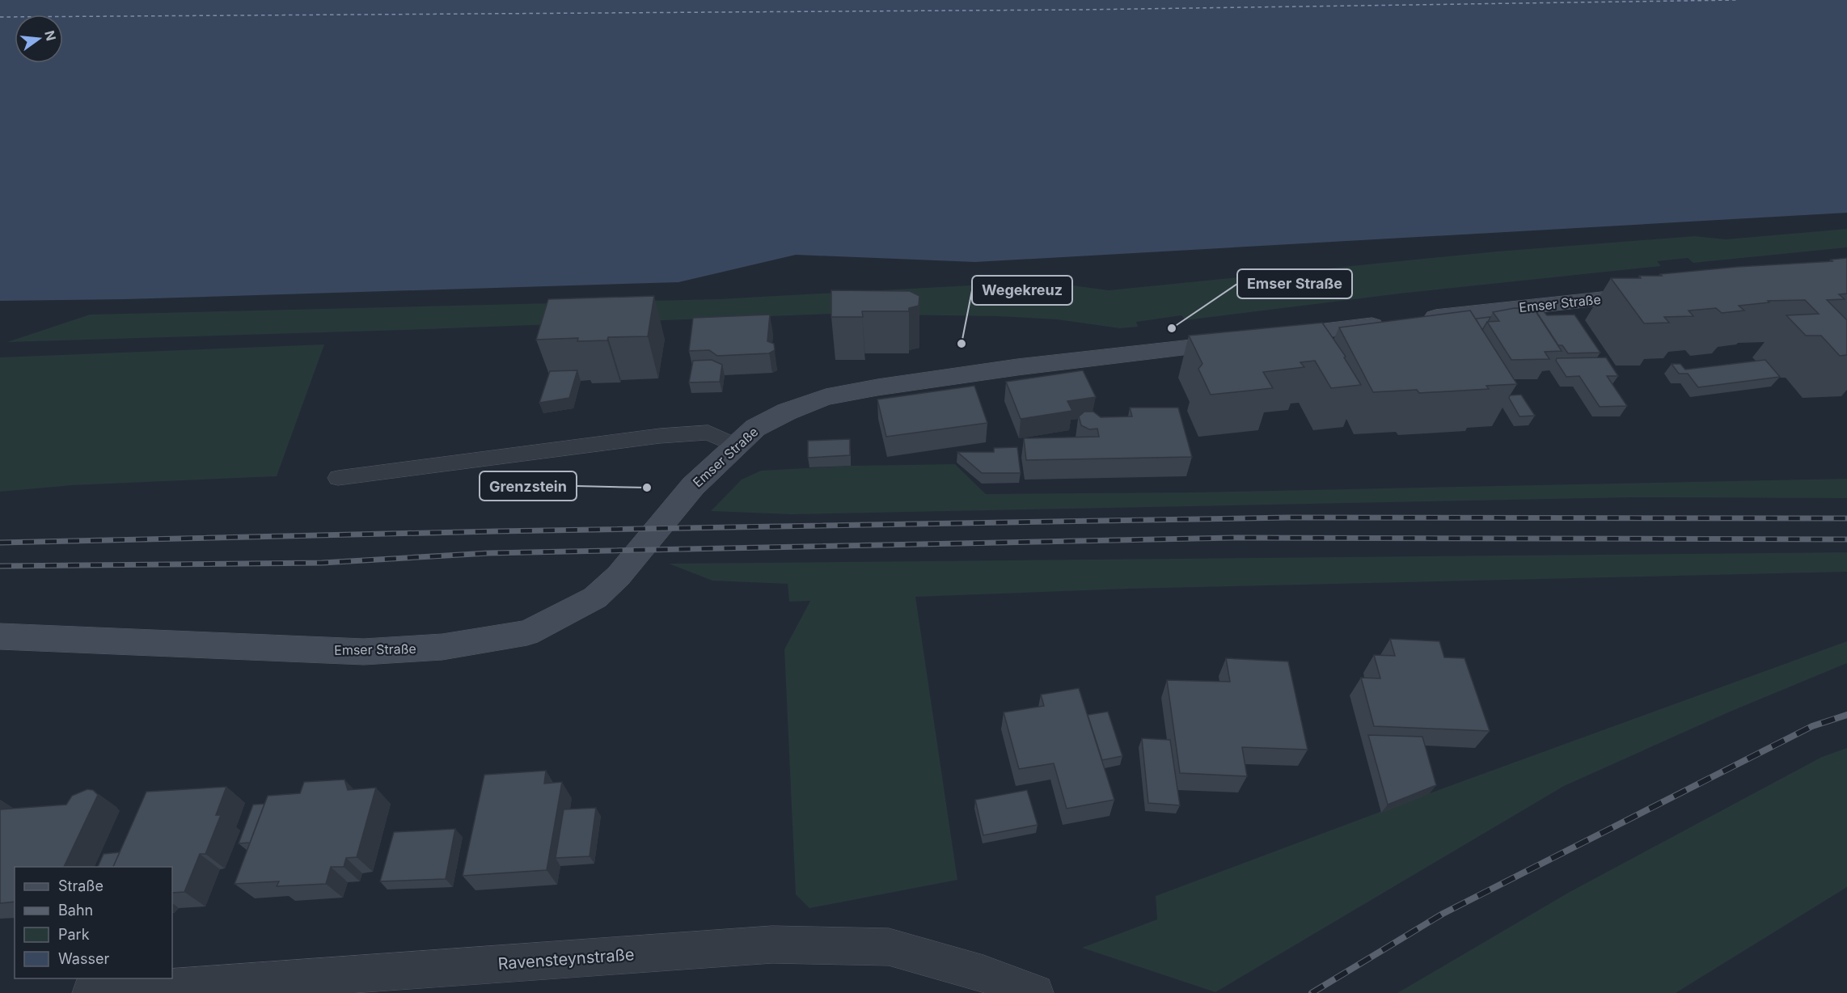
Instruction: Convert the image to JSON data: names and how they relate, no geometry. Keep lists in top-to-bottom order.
{
  "streets": {
    "street": ["Emser Straße", "Ravensteynstraße"]
  },
  "places": ["Emser Straße", "Wegekreuz", "Grenzstein"],
  "legend": [
    "Straße",
    "Bahn",
    "Park",
    "Wasser"
  ],
  "north": "right"
}
